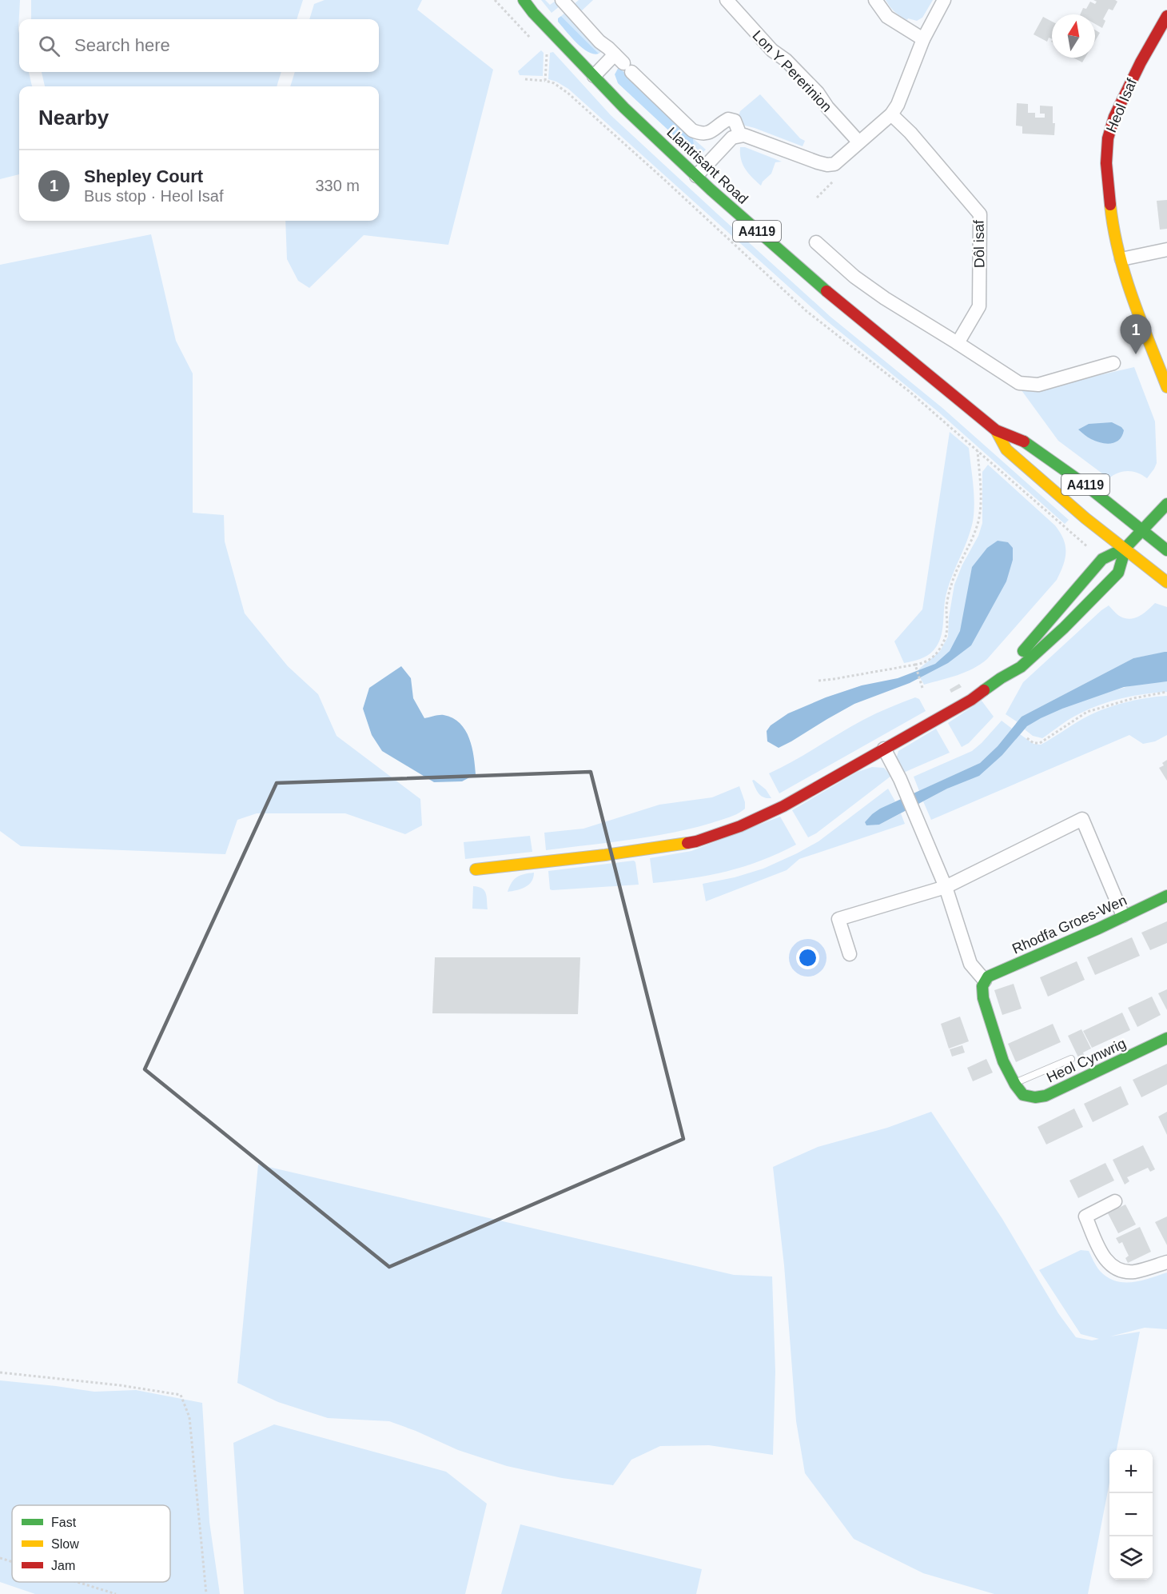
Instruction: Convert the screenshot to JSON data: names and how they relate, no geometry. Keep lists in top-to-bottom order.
{
  "streets": {
    "main road": [
      "Heol Isaf",
      "Llantrisant Road",
      "A4119",
      "Rhodfa Groes-Wen",
      "Heol Cynwrig"
    ],
    "street": ["Lon Y Pererinion", "Dôl isaf"]
  },
  "crossings": [
    ["Rhodfa Groes-Wen", "Heol Cynwrig"]
  ],
  "legend": ["Fast", "Slow", "Jam"],
  "north": "top",
  "page": {
    "search": "Search here",
    "heading": "Nearby",
    "list": [
      {
        "mark": "1",
        "name": "Shepley Court",
        "note": "Bus stop · Heol Isaf",
        "value": "330 m"
      }
    ],
    "pins": "1",
    "map_buttons": ["+", "−"]
  }
}
